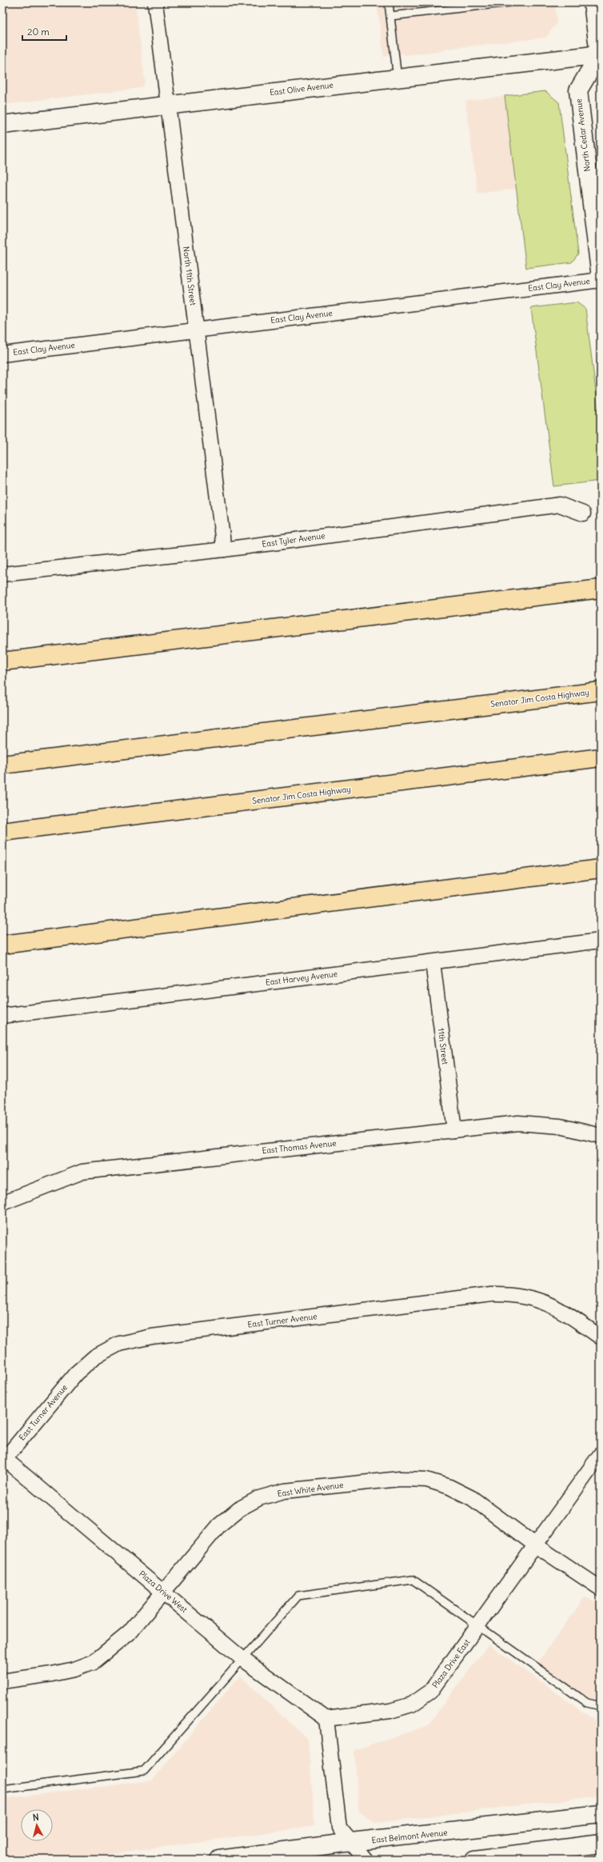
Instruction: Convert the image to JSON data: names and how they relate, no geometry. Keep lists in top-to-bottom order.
{
  "streets": {
    "highway": ["Senator Jim Costa Highway"],
    "main road": ["East Olive Avenue", "North Cedar Avenue", "East Belmont Avenue"],
    "street": [
      "North 11th Street",
      "East Clay Avenue",
      "East Tyler Avenue",
      "East Harvey Avenue",
      "11th Street",
      "East Thomas Avenue",
      "East Turner Avenue",
      "East White Avenue",
      "Plaza Drive West",
      "Plaza Drive East"
    ]
  },
  "crossings": [
    ["East Olive Avenue", "North Cedar Avenue"],
    ["East Olive Avenue", "North 11th Street"],
    ["North 11th Street", "East Clay Avenue"],
    ["North 11th Street", "East Tyler Avenue"],
    ["East Harvey Avenue", "11th Street"],
    ["11th Street", "East Thomas Avenue"],
    ["East Turner Avenue", "Plaza Drive West"],
    ["East White Avenue", "Plaza Drive West"],
    ["East White Avenue", "Plaza Drive East"],
    ["Plaza Drive West", "Plaza Drive East"]
  ],
  "scale_bar": "20 m",
  "north": "top"
}
